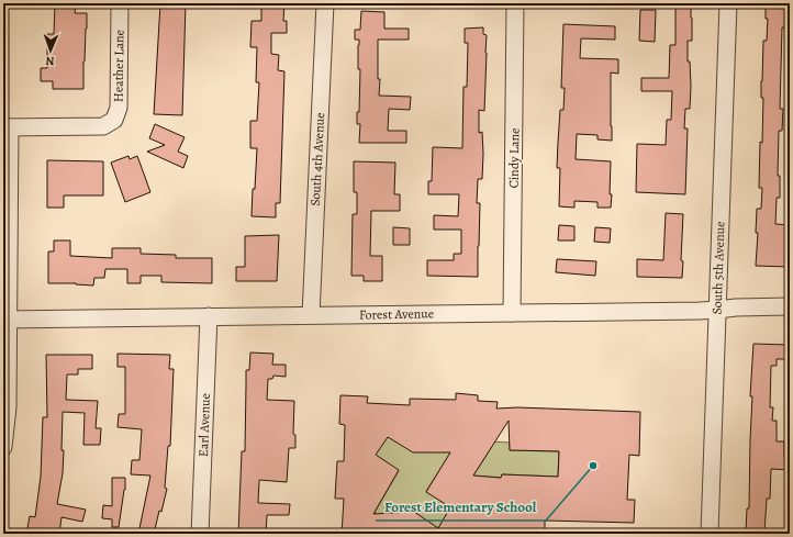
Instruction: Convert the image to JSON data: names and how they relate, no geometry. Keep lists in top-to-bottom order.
{
  "streets": {
    "street": [
      "Heather Lane",
      "Cindy Lane",
      "South 4th Avenue",
      "South 5th Avenue",
      "Forest Avenue",
      "Earl Avenue"
    ]
  },
  "crossings": [
    ["Cindy Lane", "Forest Avenue"],
    ["South 4th Avenue", "Forest Avenue"],
    ["South 5th Avenue", "Forest Avenue"],
    ["Forest Avenue", "Earl Avenue"]
  ],
  "places": ["Forest Elementary School"],
  "north": "bottom"
}
